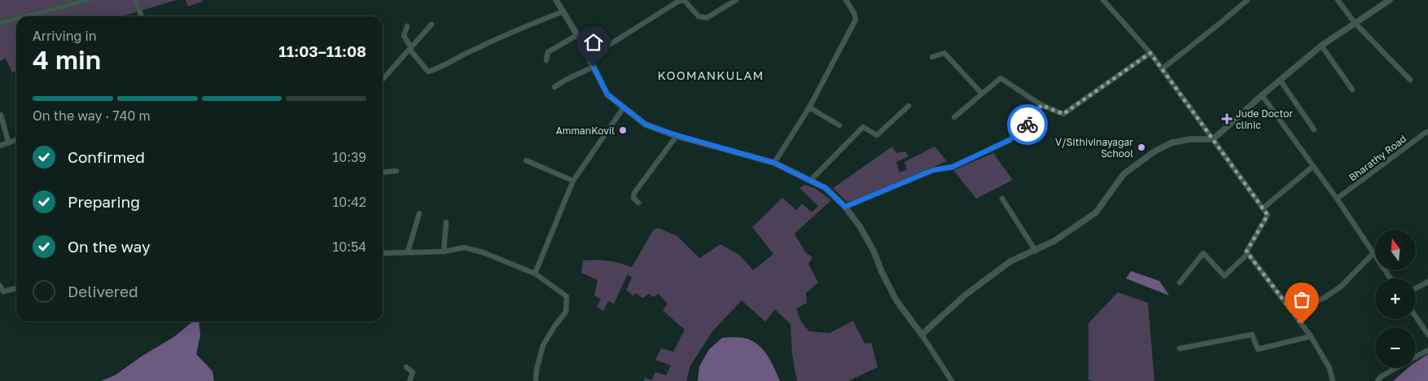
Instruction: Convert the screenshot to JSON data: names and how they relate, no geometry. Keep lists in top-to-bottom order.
{
  "streets": {
    "street": ["Bharathy Road"]
  },
  "districts": ["KOOMANKULAM"],
  "places": {
    "health": ["Jude Doctor clinic"],
    "other": ["AmmanKovil", "V/Sithivinayagar School"]
  },
  "north": "top",
  "page": {
    "heading": ["4 min", "Arriving in", "11:03–11:08"],
    "bar": "On the way · 740 m",
    "list": [
      ["Confirmed", "10:39"],
      ["Preparing", "10:42"],
      ["On the way", "10:54"],
      "Delivered"
    ],
    "map_buttons": ["+", "−"]
  }
}
